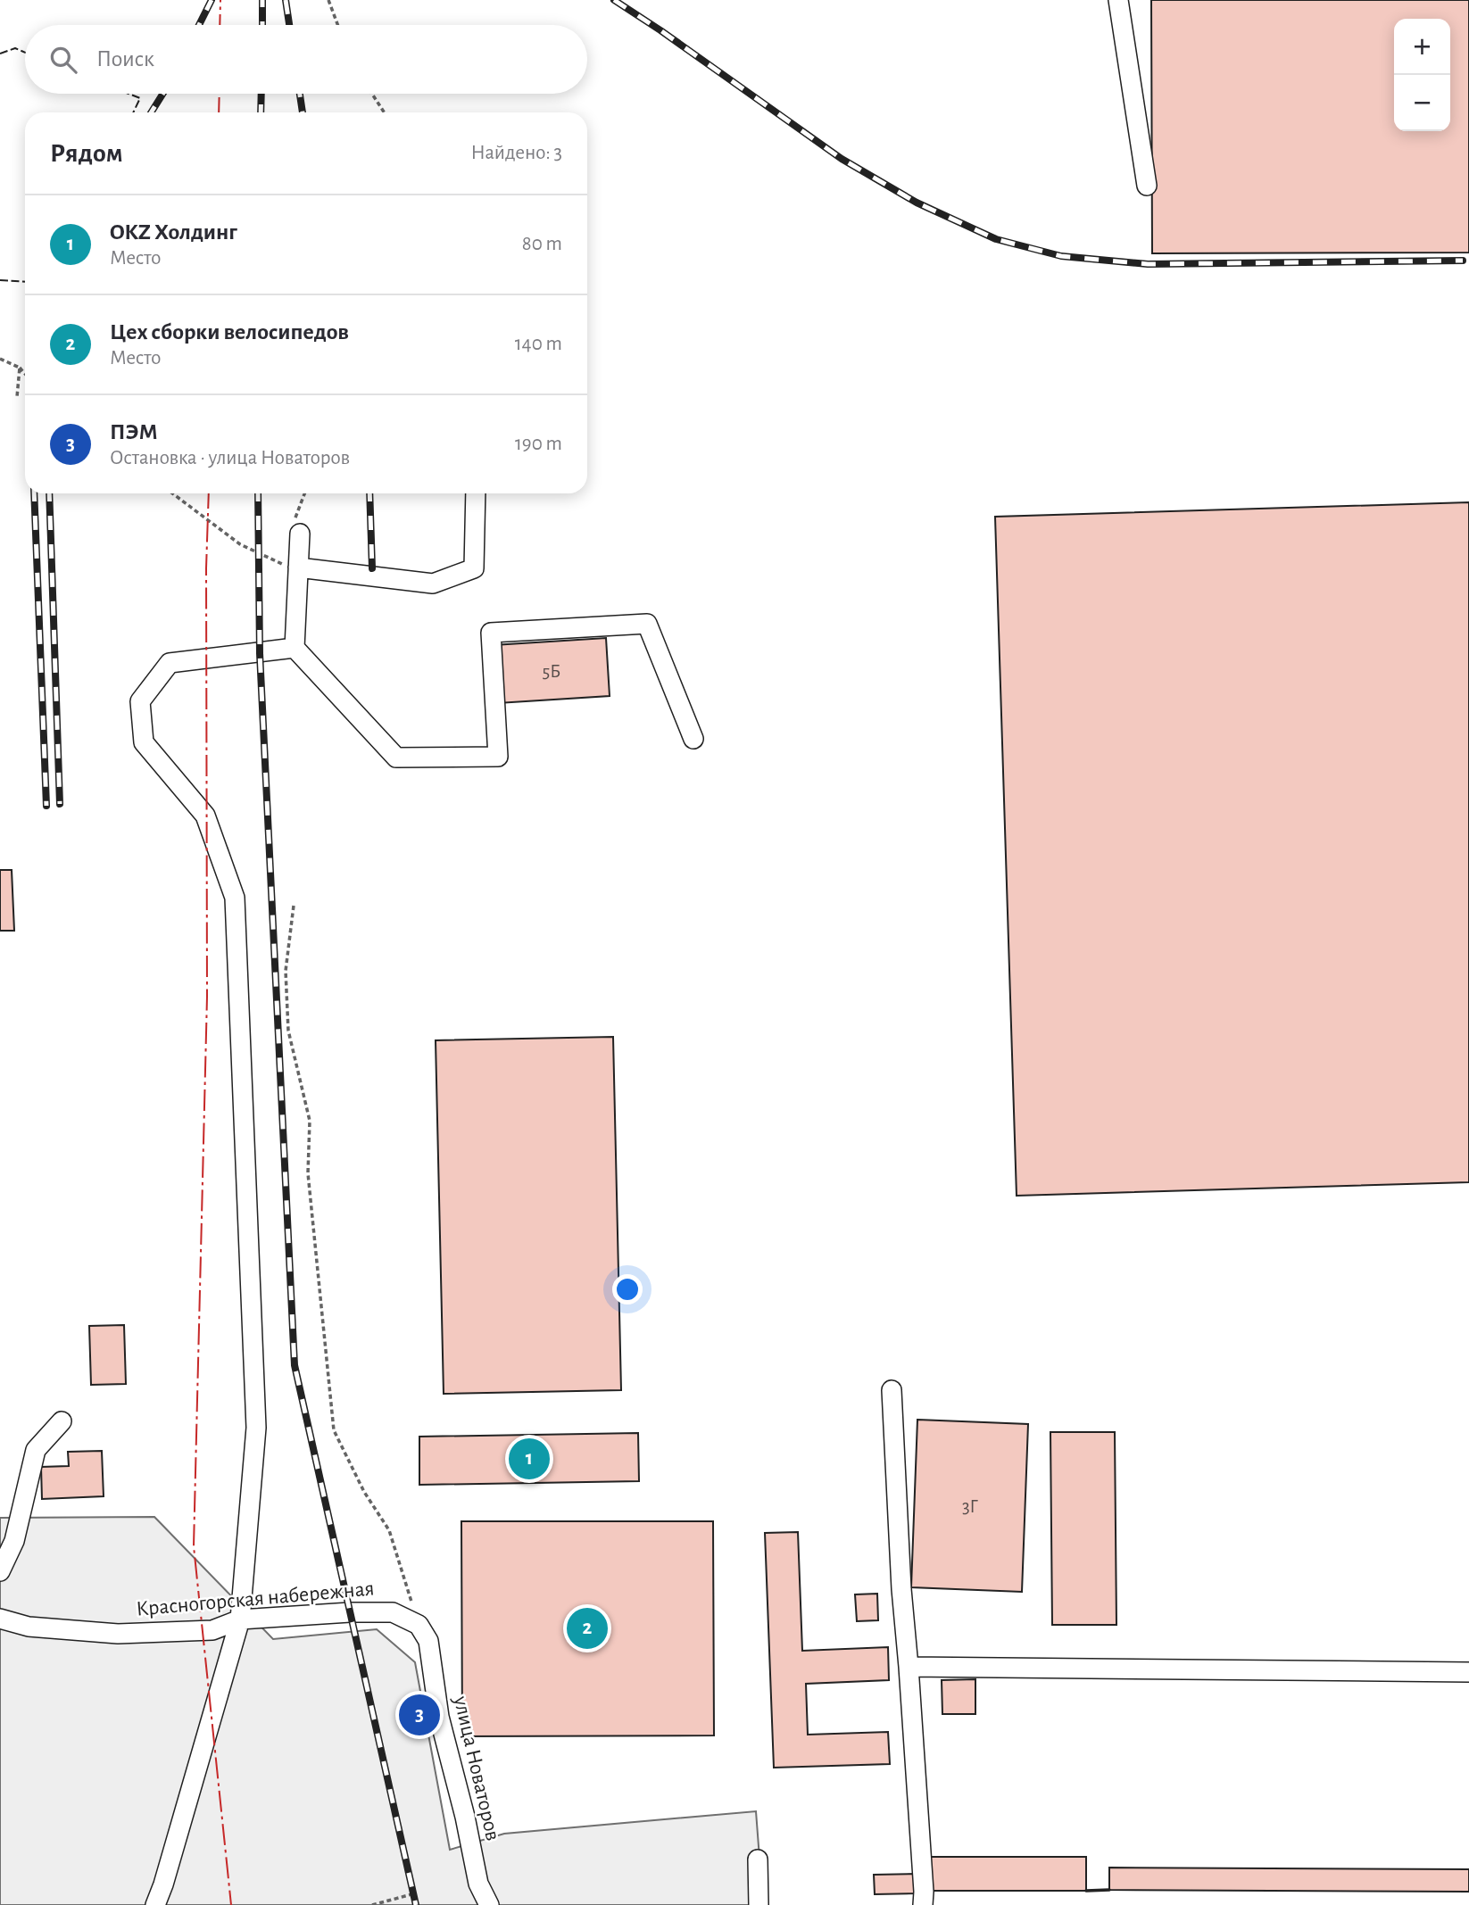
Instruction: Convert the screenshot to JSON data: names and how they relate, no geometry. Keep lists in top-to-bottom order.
{
  "streets": {
    "street": ["Краcногорская набережная", "улица Новаторов"]
  },
  "crossings": [
    ["Краcногорская набережная", "улица Новаторов"]
  ],
  "house_numbers": ["5Б", "3Г"],
  "page": {
    "map_buttons": ["+", "−"],
    "search": "Поиск",
    "heading": ["Рядом", "Найдено: 3"],
    "list": [
      {
        "mark": "1",
        "name": "OKZ Холдинг",
        "note": "Место",
        "value": "80 m"
      },
      {
        "mark": "2",
        "name": "Цех сборки велосипедов",
        "note": "Место",
        "value": "140 m"
      },
      {
        "mark": "3",
        "name": "ПЭМ",
        "note": "Остановка · улица Новаторов",
        "value": "190 m"
      }
    ],
    "pins": ["1", "2", "3"]
  }
}
